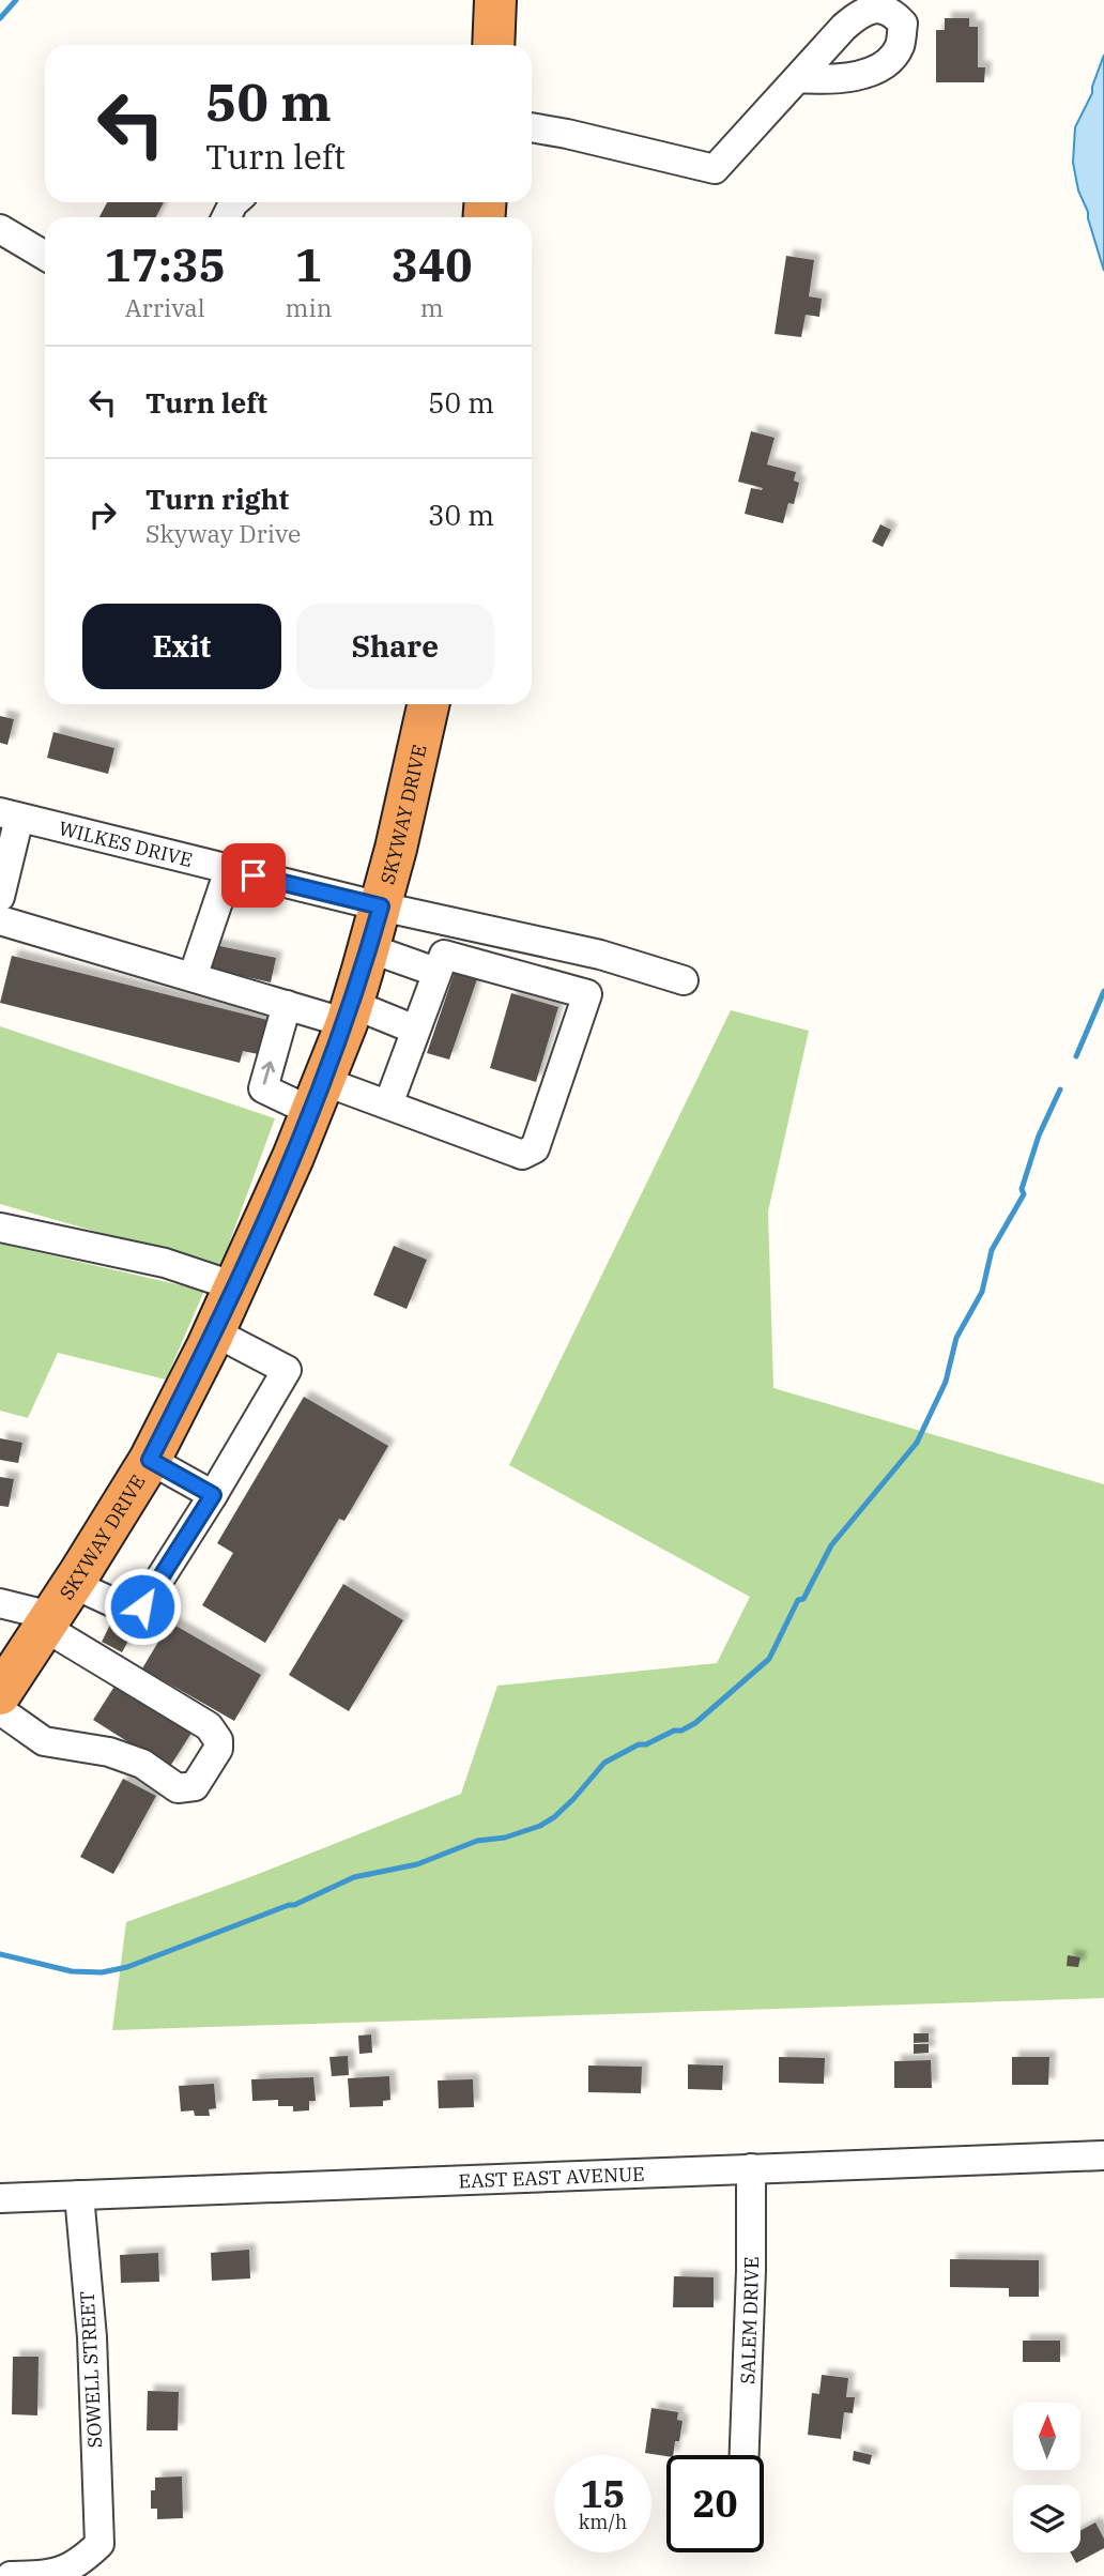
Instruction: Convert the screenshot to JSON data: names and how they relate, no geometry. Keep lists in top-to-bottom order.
{
  "streets": {
    "highway": ["SKYWAY DRIVE"],
    "street": [
      "WILKES DRIVE",
      "EAST EAST AVENUE",
      "SALEM DRIVE",
      "SOWELL STREET"
    ]
  },
  "crossings": [
    ["SKYWAY DRIVE", "WILKES DRIVE"],
    ["EAST EAST AVENUE", "SALEM DRIVE"],
    ["EAST EAST AVENUE", "SOWELL STREET"]
  ],
  "north": "top",
  "page": {
    "turn": ["50 m", "Turn left"],
    "eta": [
      "17:35",
      "Arrival",
      "1",
      "min",
      "340",
      "m"
    ],
    "list": [
      {
        "name": "Turn left",
        "value": "50 m"
      },
      {
        "name": "Turn right",
        "note": "Skyway Drive",
        "value": "30 m"
      }
    ],
    "buttons": ["Exit", "Share"],
    "speed": "15 km/h",
    "limit": "20"
  }
}
